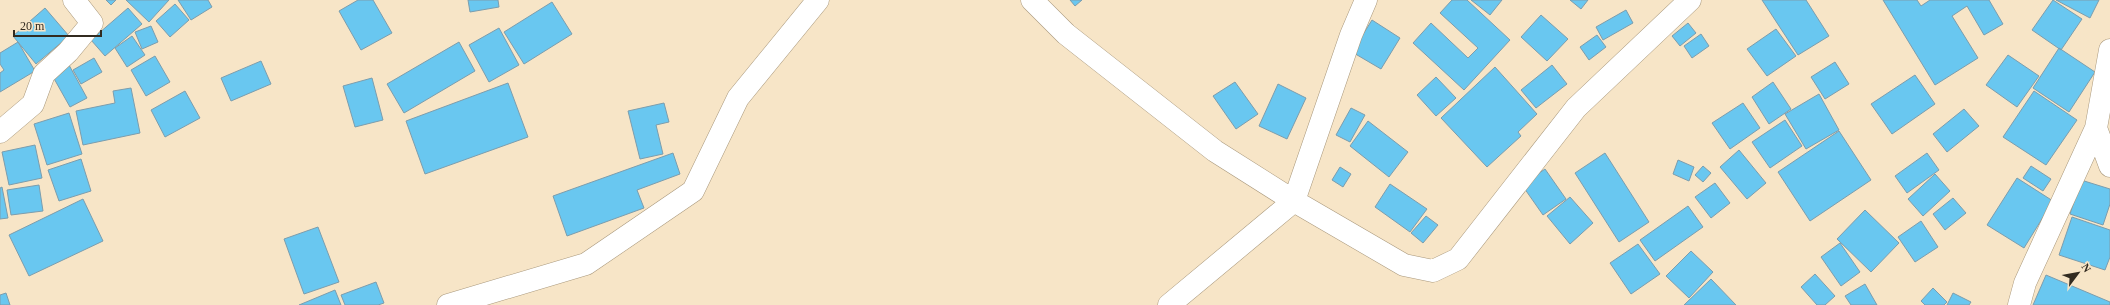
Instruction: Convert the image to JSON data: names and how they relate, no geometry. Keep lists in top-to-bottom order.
{
  "scale_bar": "20 m",
  "north": "top right"
}
